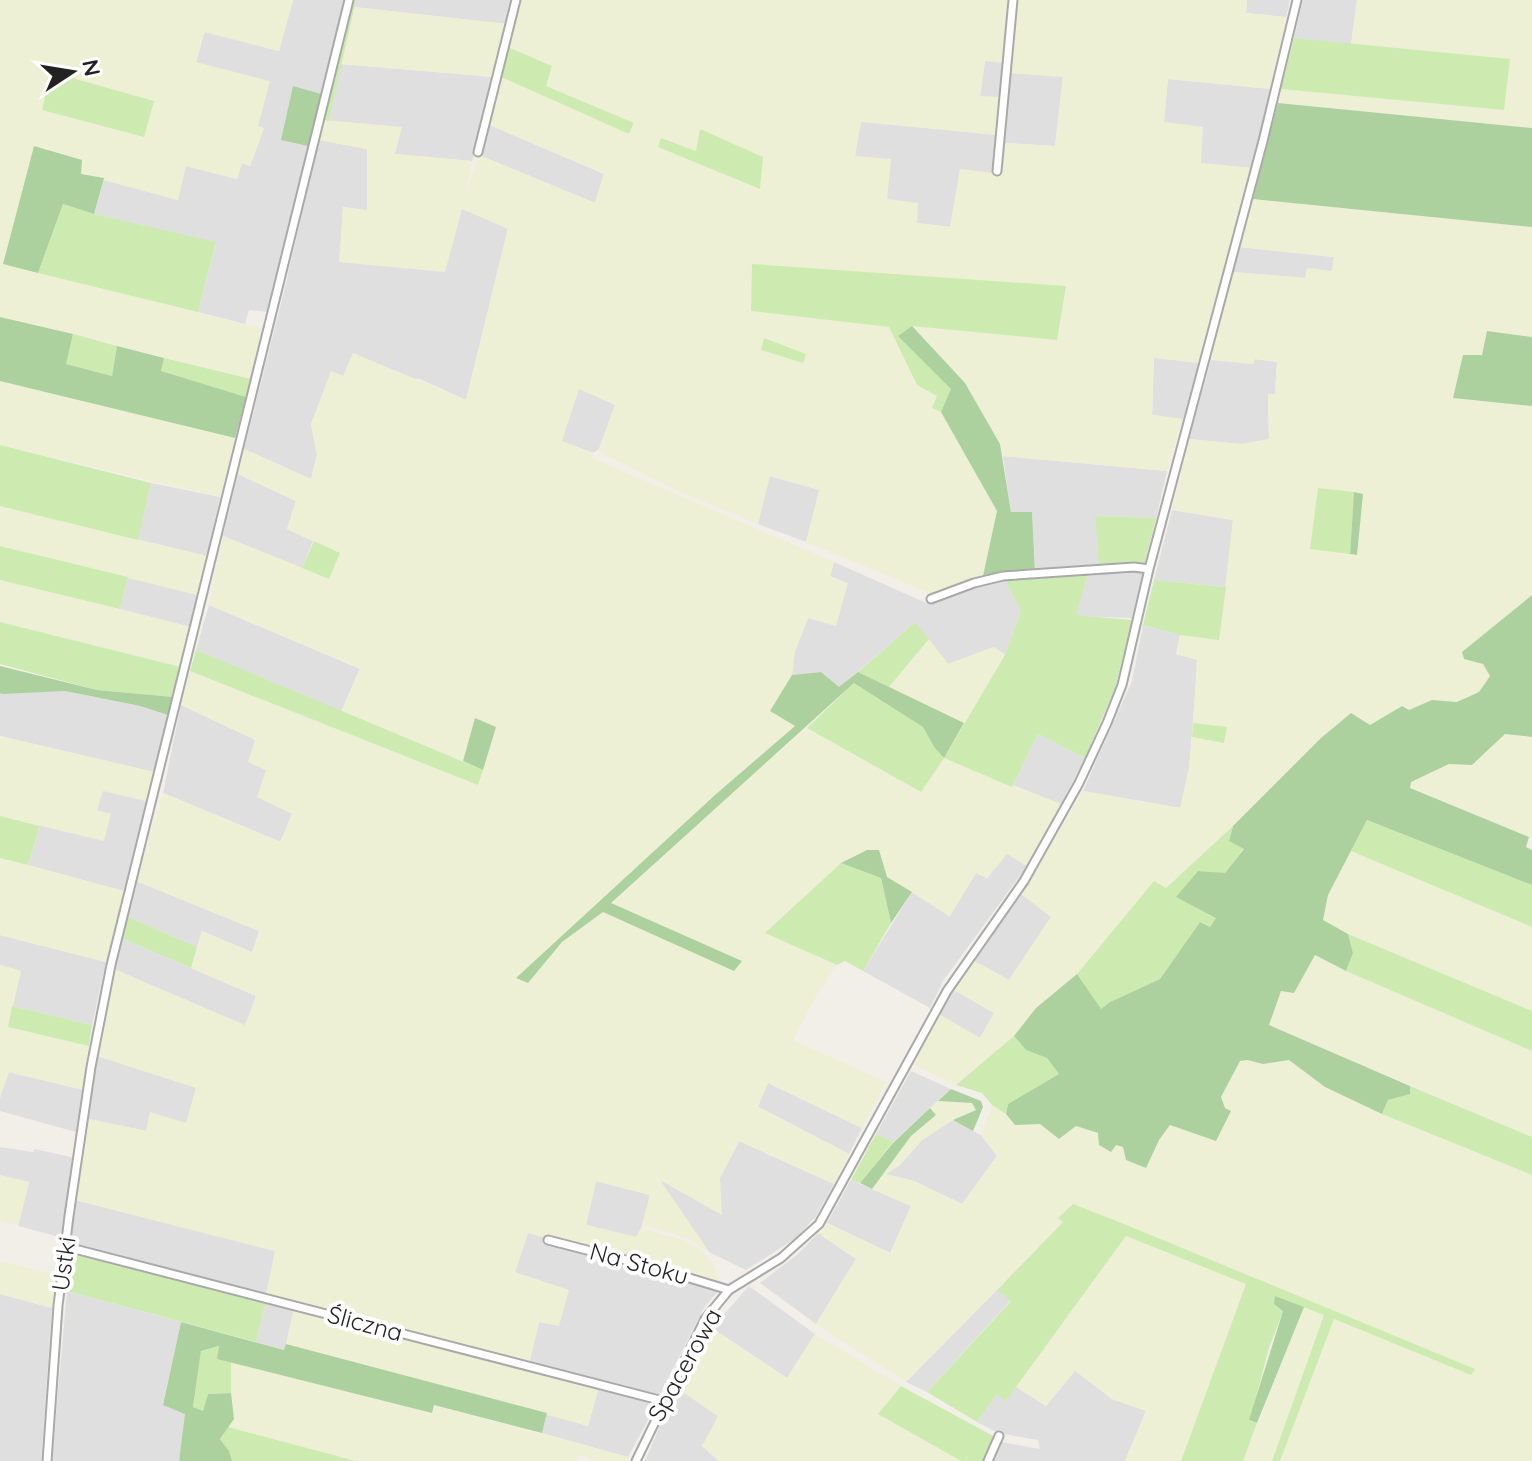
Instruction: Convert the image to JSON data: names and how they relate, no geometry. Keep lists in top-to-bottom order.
{
  "streets": {
    "street": [
      "Ustki",
      "Na Stoku",
      "Śliczna",
      "Spacerowa"
    ]
  },
  "crossings": [
    ["Ustki", "Śliczna"],
    ["Na Stoku", "Spacerowa"],
    ["Śliczna", "Spacerowa"]
  ],
  "north": "right"
}
